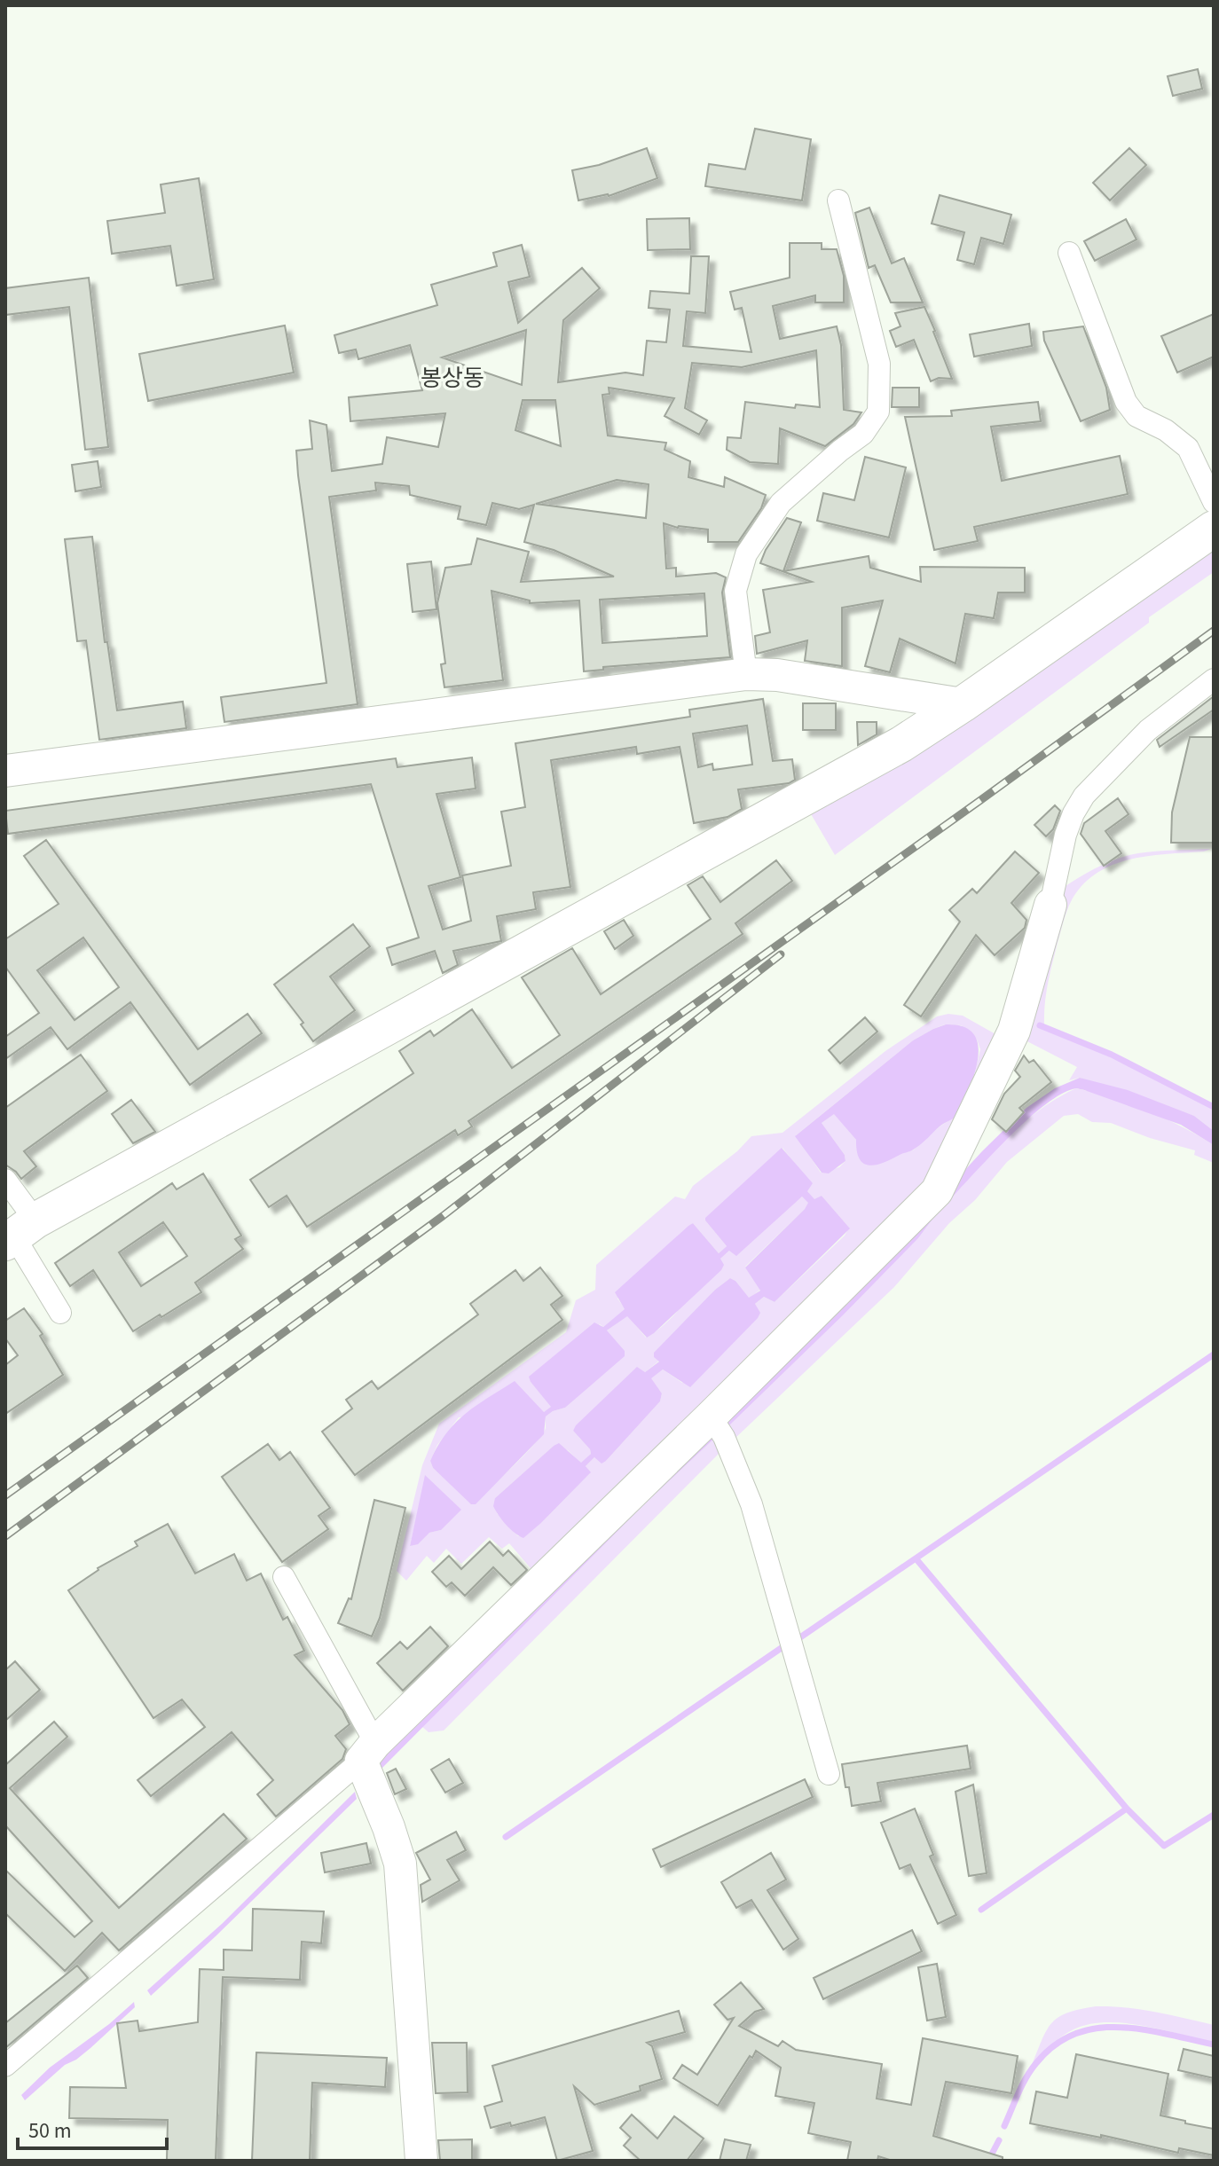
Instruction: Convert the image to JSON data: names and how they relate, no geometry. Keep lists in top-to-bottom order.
{
  "districts": ["봉상동"],
  "scale_bar": "50 m"
}
